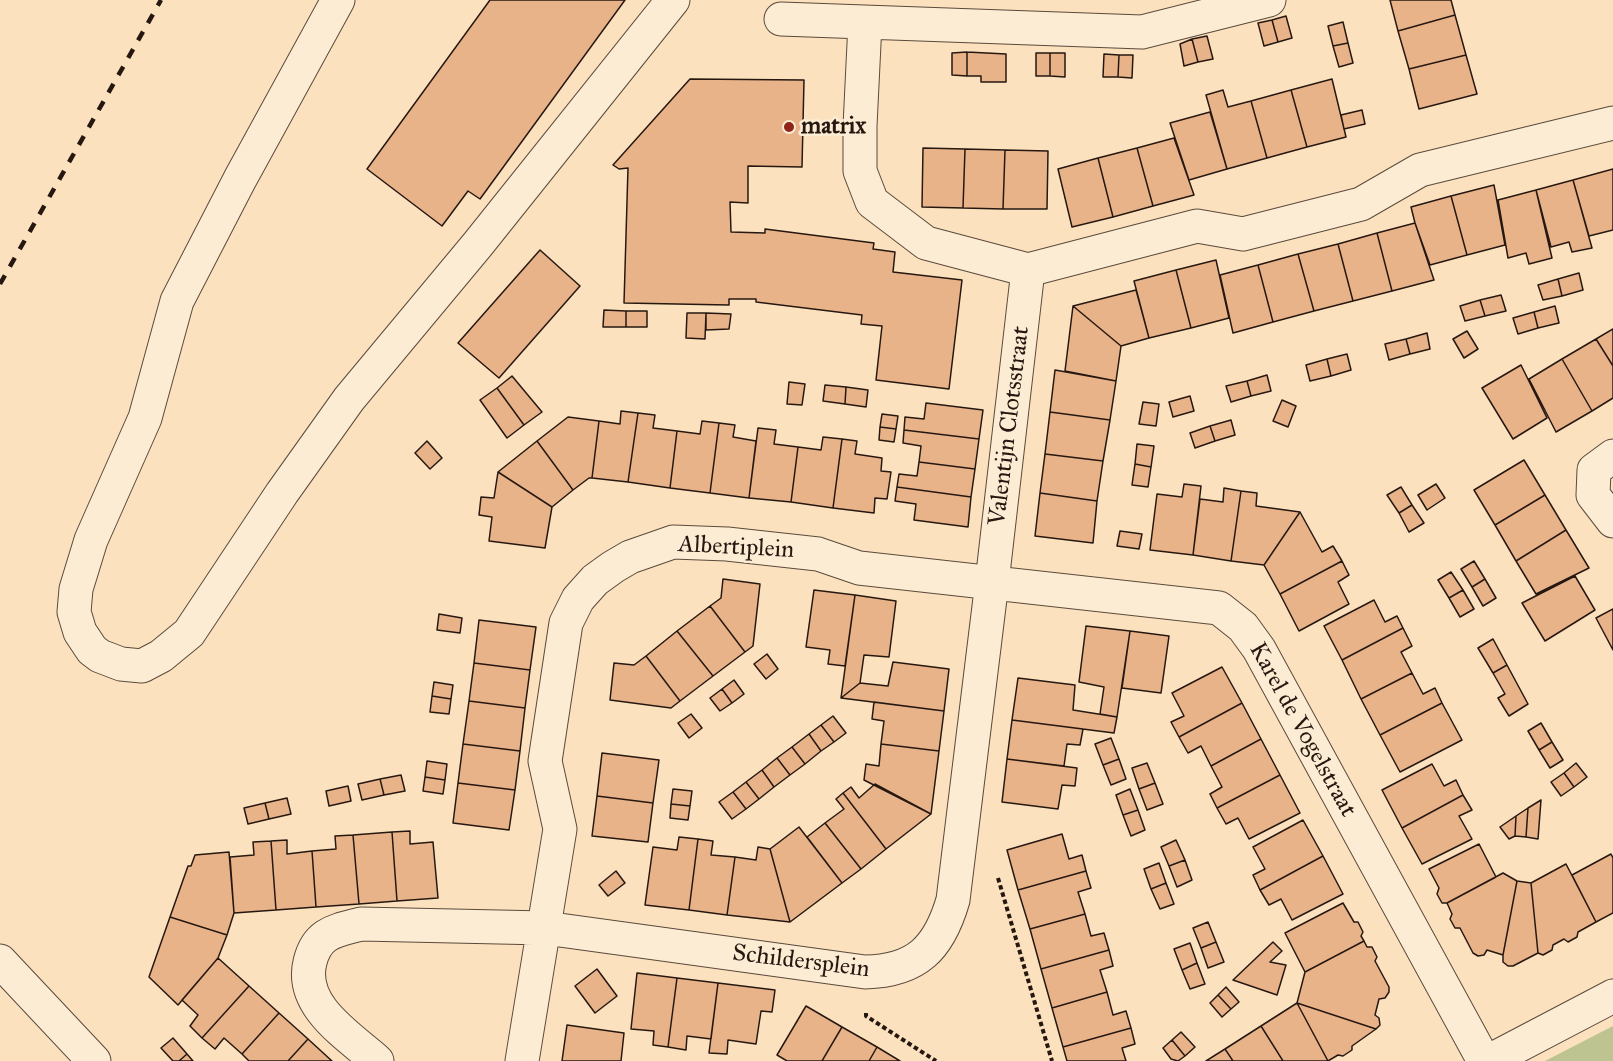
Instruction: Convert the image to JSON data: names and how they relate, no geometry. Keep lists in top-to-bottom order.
{
  "streets": {
    "street": [
      "Valentijn Clotsstraat",
      "Albertiplein",
      "Karel de Vogelstraat",
      "Schildersplein"
    ]
  },
  "crossings": [
    ["Valentijn Clotsstraat", "Albertiplein"],
    ["Valentijn Clotsstraat", "Karel de Vogelstraat"],
    ["Valentijn Clotsstraat", "Schildersplein"],
    ["Albertiplein", "Karel de Vogelstraat"],
    ["Albertiplein", "Schildersplein"],
    ["Karel de Vogelstraat", "Schildersplein"]
  ],
  "places": ["matrix"]
}
